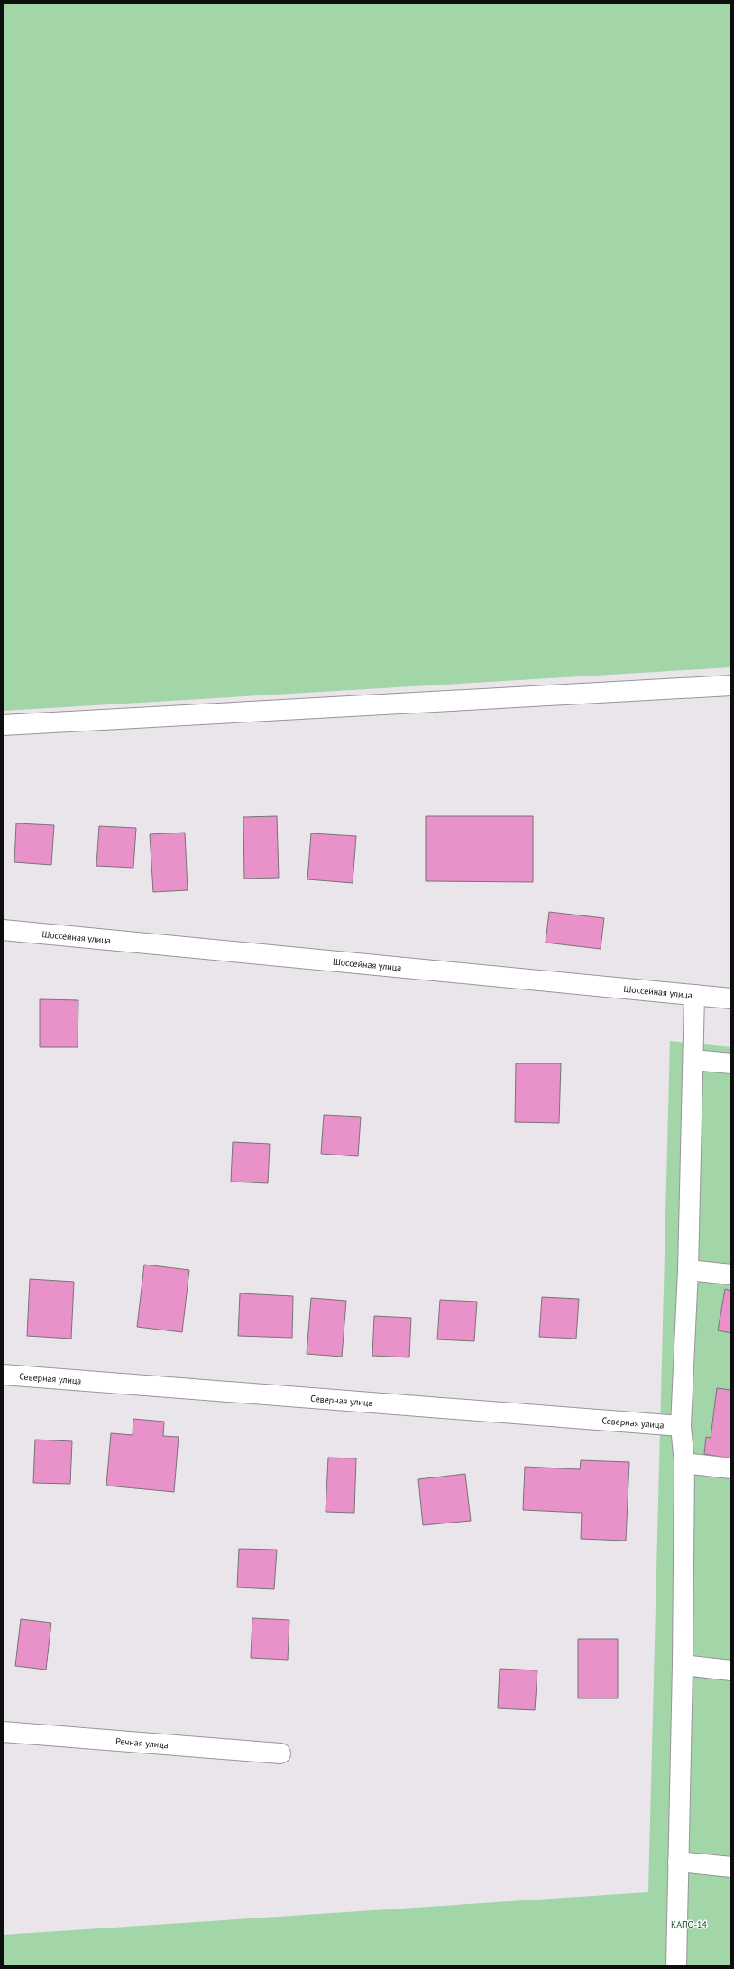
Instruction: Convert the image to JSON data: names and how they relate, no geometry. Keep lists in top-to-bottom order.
{
  "streets": {
    "street": ["Шоссейная улица", "Северная улица", "Речная улица"]
  },
  "parks": ["КАПО-14"]
}
